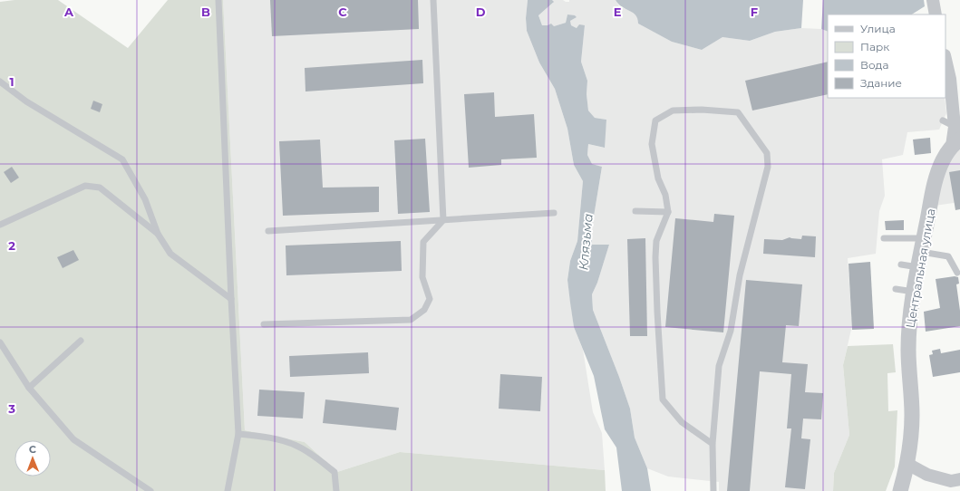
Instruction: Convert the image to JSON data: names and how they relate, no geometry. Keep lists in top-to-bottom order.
{
  "streets": {
    "street": ["Центральная улица"]
  },
  "water": ["Клязьма"],
  "legend": [
    "Улица",
    "Парк",
    "Вода",
    "Здание"
  ],
  "north": "top",
  "grid": {
    "columns": [
      "A",
      "B",
      "C",
      "D",
      "E",
      "F"
    ],
    "rows": ["1", "2", "3"]
  }
}
